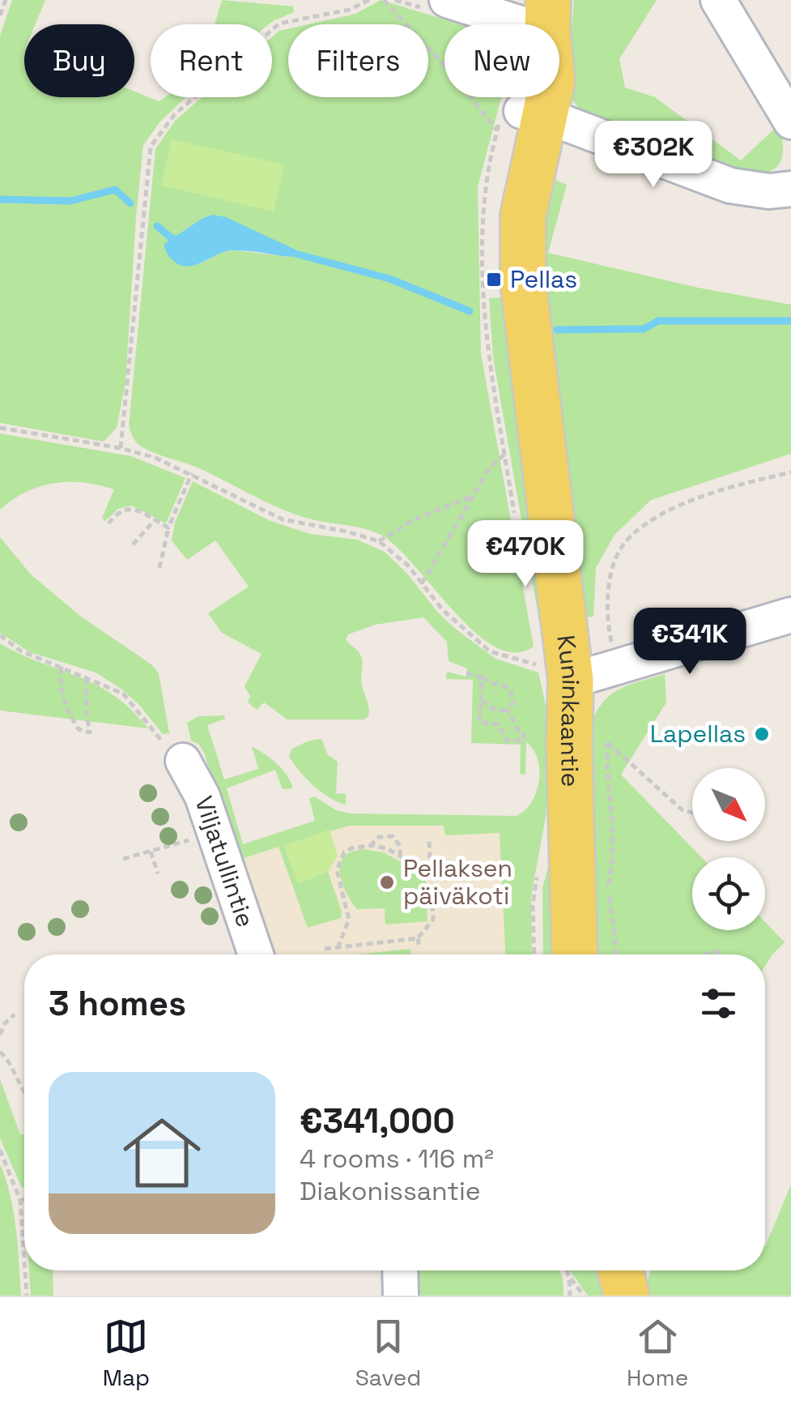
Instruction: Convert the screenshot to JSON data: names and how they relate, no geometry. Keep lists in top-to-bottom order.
{
  "streets": {
    "main road": ["Kuninkaantie"],
    "street": ["Viljatullintie"]
  },
  "places": {
    "transit": ["Pellas"],
    "other": ["Lapellas", "Pellaksen päiväkoti"]
  },
  "north": "bottom right",
  "page": {
    "chip": [
      "Buy",
      "Rent",
      "Filters",
      "New"
    ],
    "price": ["€302K", "€470K", "€341K"],
    "heading": "3 homes",
    "list": [
      {
        "name": "€341,000",
        "note": "4 rooms · 116 m² · Diakonissantie"
      }
    ],
    "tabs": ["Map", "Saved", "Home"]
  }
}
